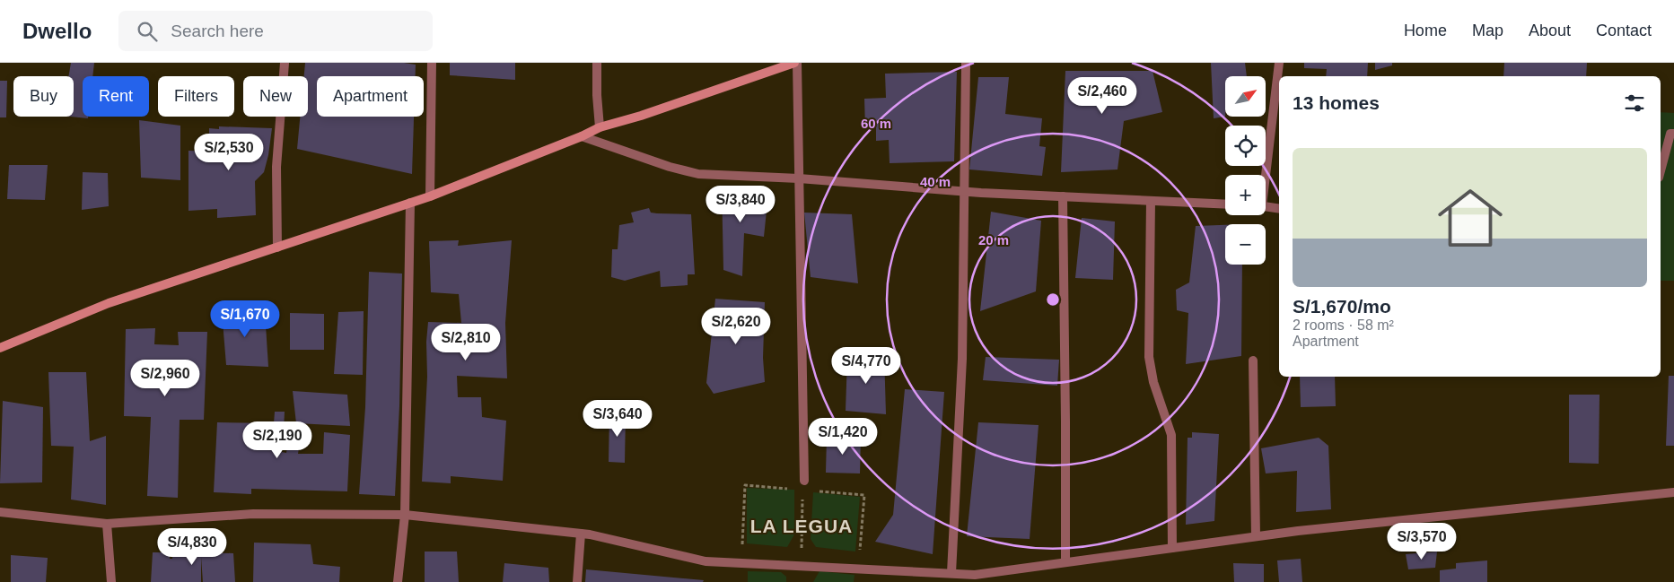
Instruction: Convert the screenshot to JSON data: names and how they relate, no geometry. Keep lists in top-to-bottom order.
{
  "districts": ["LA LEGUA"],
  "north": "top right",
  "page": {
    "header": "Dwello",
    "search": "Search here",
    "nav": [
      "Home",
      "Map",
      "About",
      "Contact"
    ],
    "map_buttons": ["+", "−"],
    "chip": [
      "Buy",
      "Rent",
      "Filters",
      "New",
      "Apartment"
    ],
    "heading": "13 homes",
    "price": [
      "S/2,460",
      "S/2,530",
      "S/3,840",
      "S/1,670",
      "S/2,620",
      "S/2,810",
      "S/4,770",
      "S/2,960",
      "S/3,640",
      "S/1,420",
      "S/2,190",
      "S/3,570",
      "S/4,830"
    ],
    "list": [
      {
        "name": "S/1,670/mo",
        "note": "2 rooms · 58 m² · Apartment"
      }
    ]
  },
  "rings": ["60 m", "40 m", "20 m"]
}
